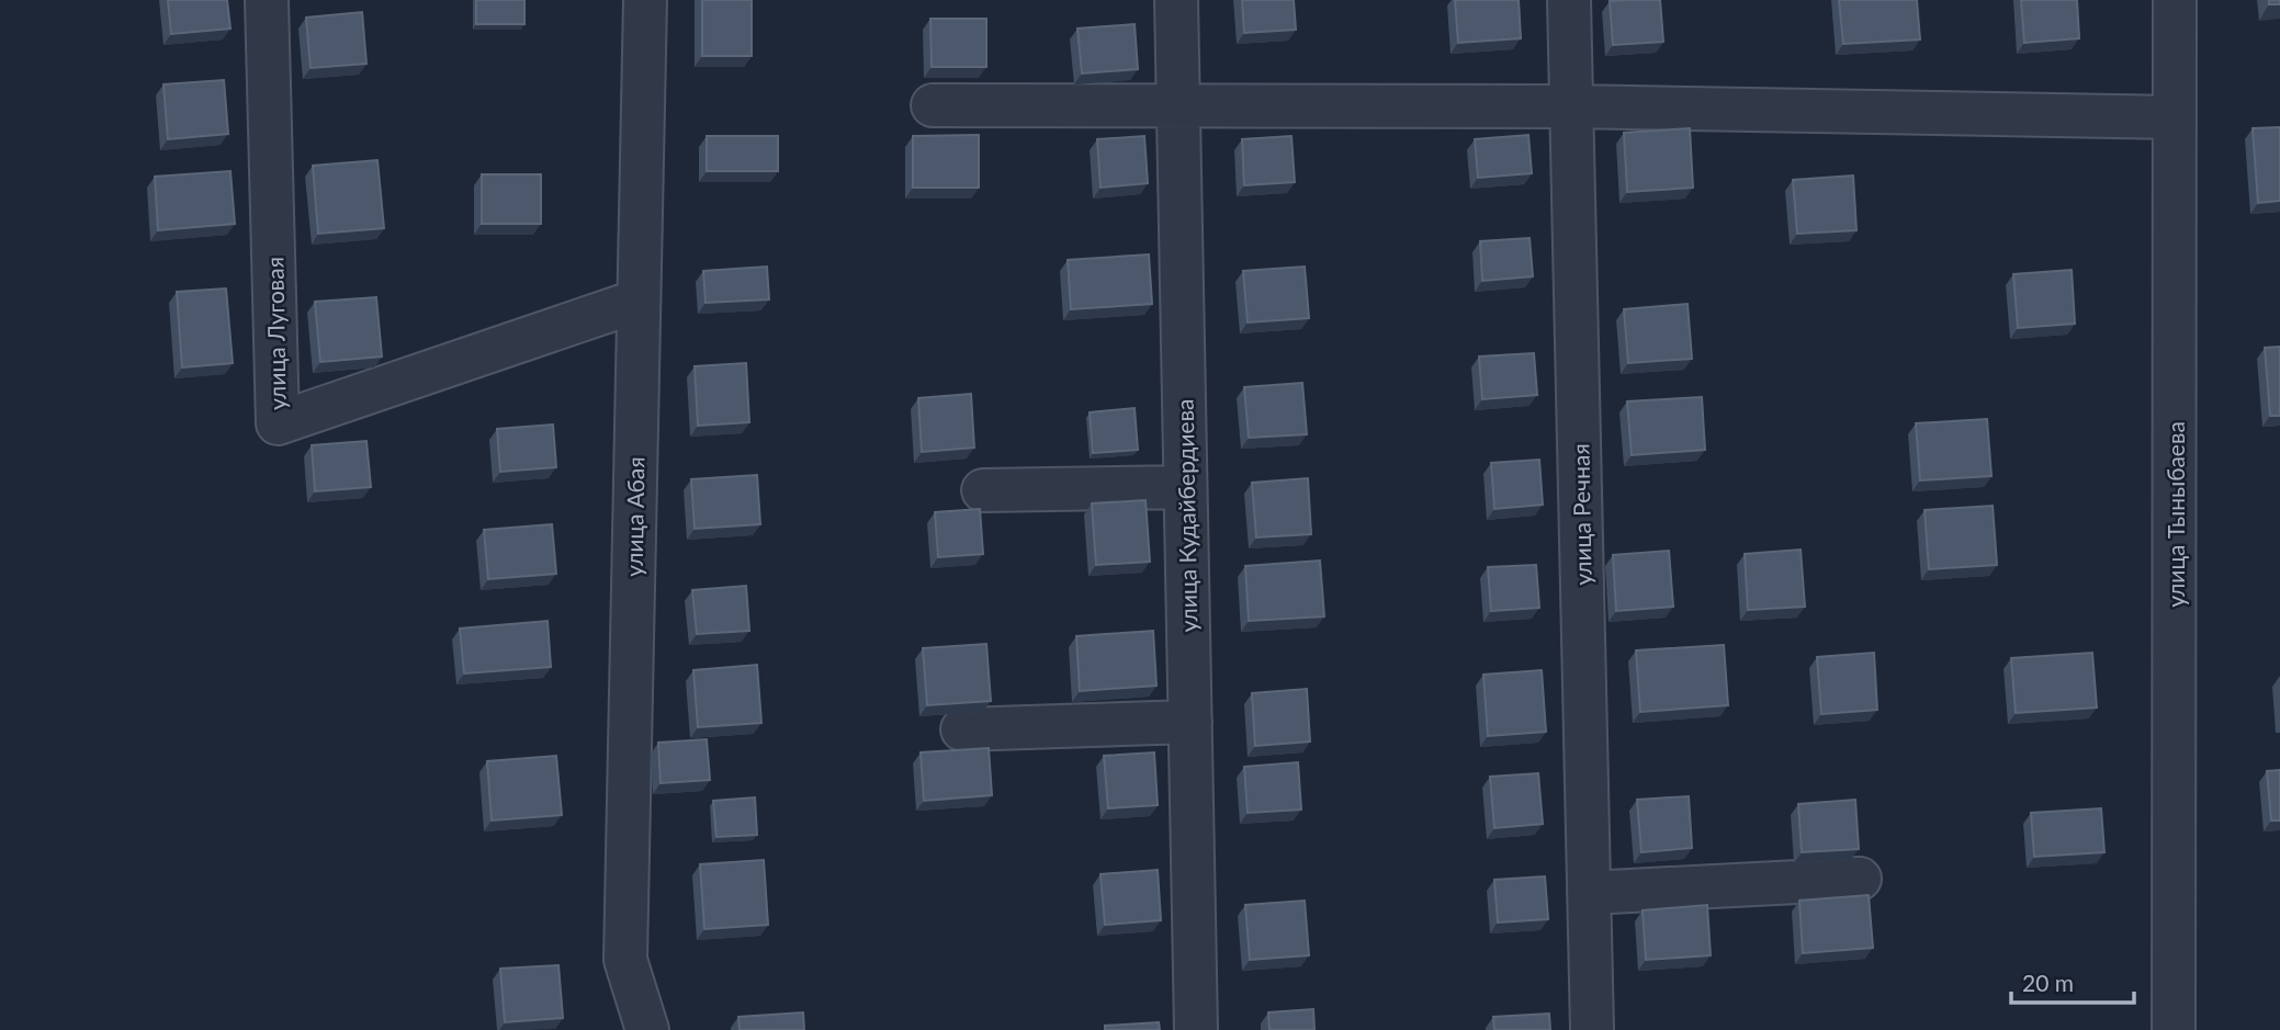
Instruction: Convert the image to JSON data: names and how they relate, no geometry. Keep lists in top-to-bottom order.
{
  "streets": {
    "street": [
      "улица Луговая",
      "улица Речная",
      "улица Тыныбаева",
      "улица Кудайбердиева",
      "улица Абая"
    ]
  },
  "crossings": [
    ["улица Луговая", "улица Абая"]
  ],
  "scale_bar": "20 m"
}
